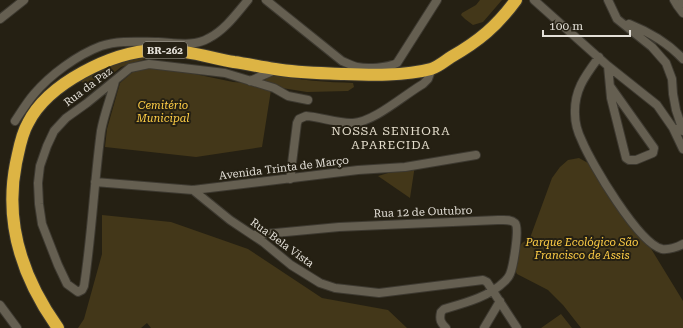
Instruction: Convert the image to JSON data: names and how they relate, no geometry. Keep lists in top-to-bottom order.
{
  "streets": {
    "highway": ["BR-262"],
    "street": [
      "Rua da Paz",
      "Avenida Trinta de Março",
      "Rua 12 de Outubro",
      "Rua Bela Vista"
    ]
  },
  "crossings": [
    ["Rua da Paz", "Avenida Trinta de Março"],
    ["Avenida Trinta de Março", "Rua Bela Vista"],
    ["Rua 12 de Outubro", "Rua Bela Vista"]
  ],
  "districts": ["NOSSA SENHORA APARECIDA"],
  "parks": ["Cemitério Municipal", "Parque Ecológico São Francisco de Assis"],
  "scale_bar": "100 m"
}
